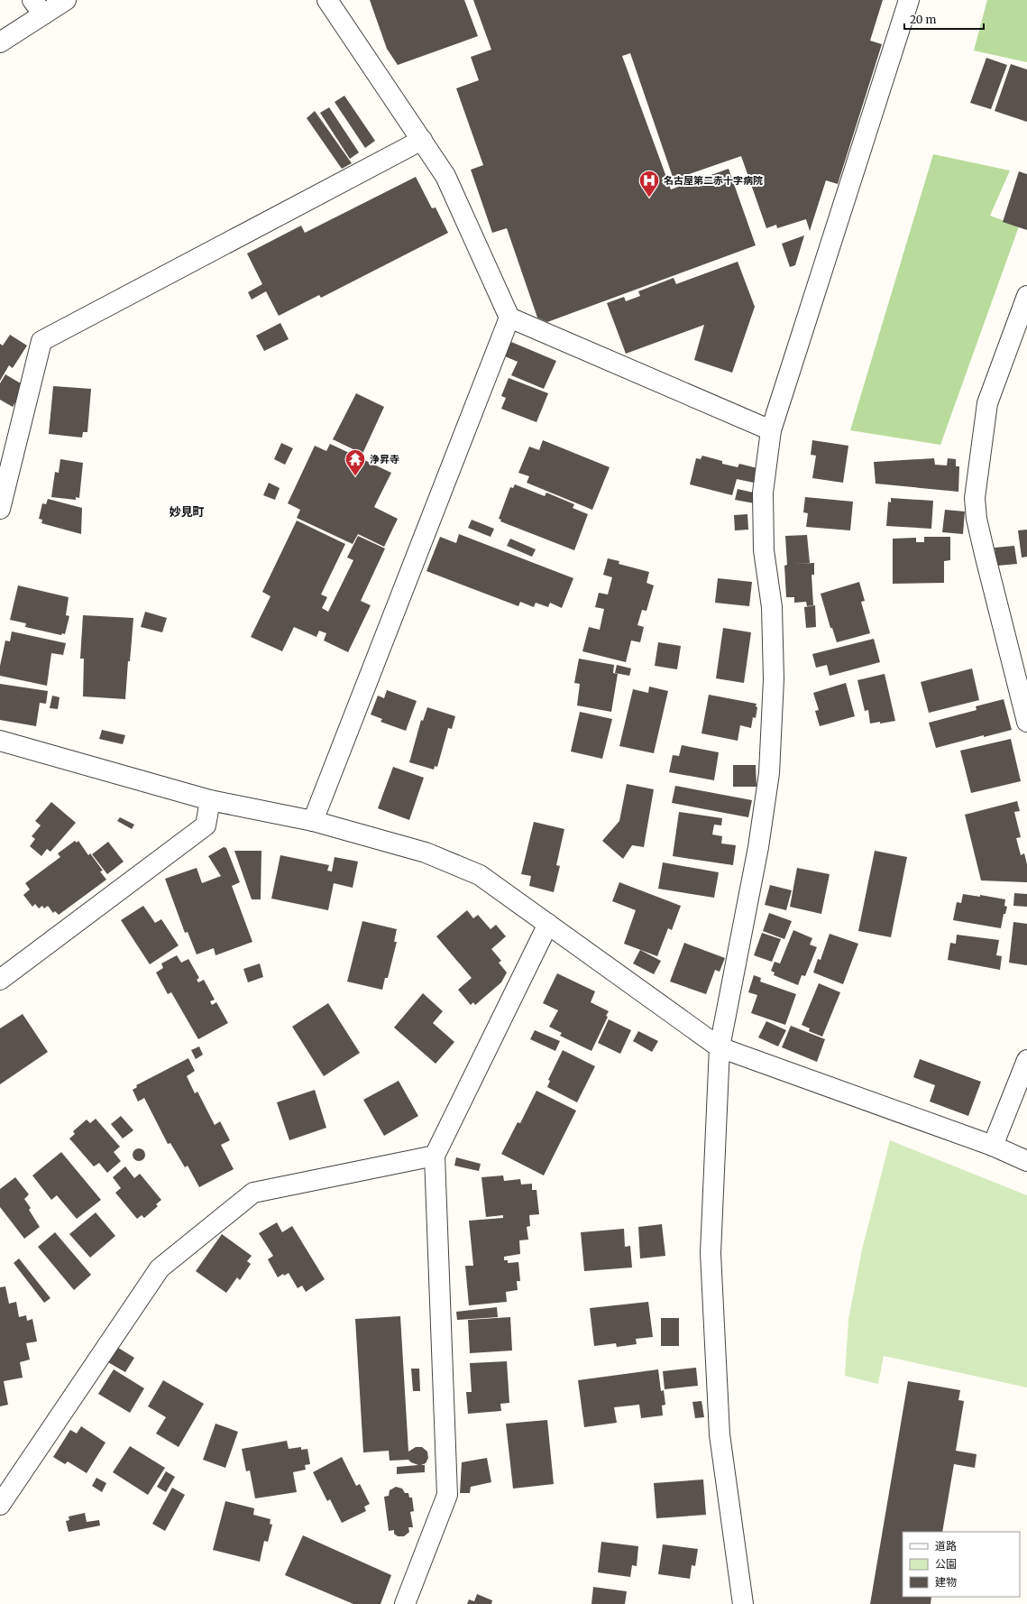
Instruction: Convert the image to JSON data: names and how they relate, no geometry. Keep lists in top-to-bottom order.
{
  "districts": ["妙見町"],
  "places": {
    "hospital": ["名古屋第二赤十字病院"],
    "temple": ["浄昇寺"]
  },
  "legend": ["道路", "公園", "建物"],
  "scale_bar": "20 m"
}
